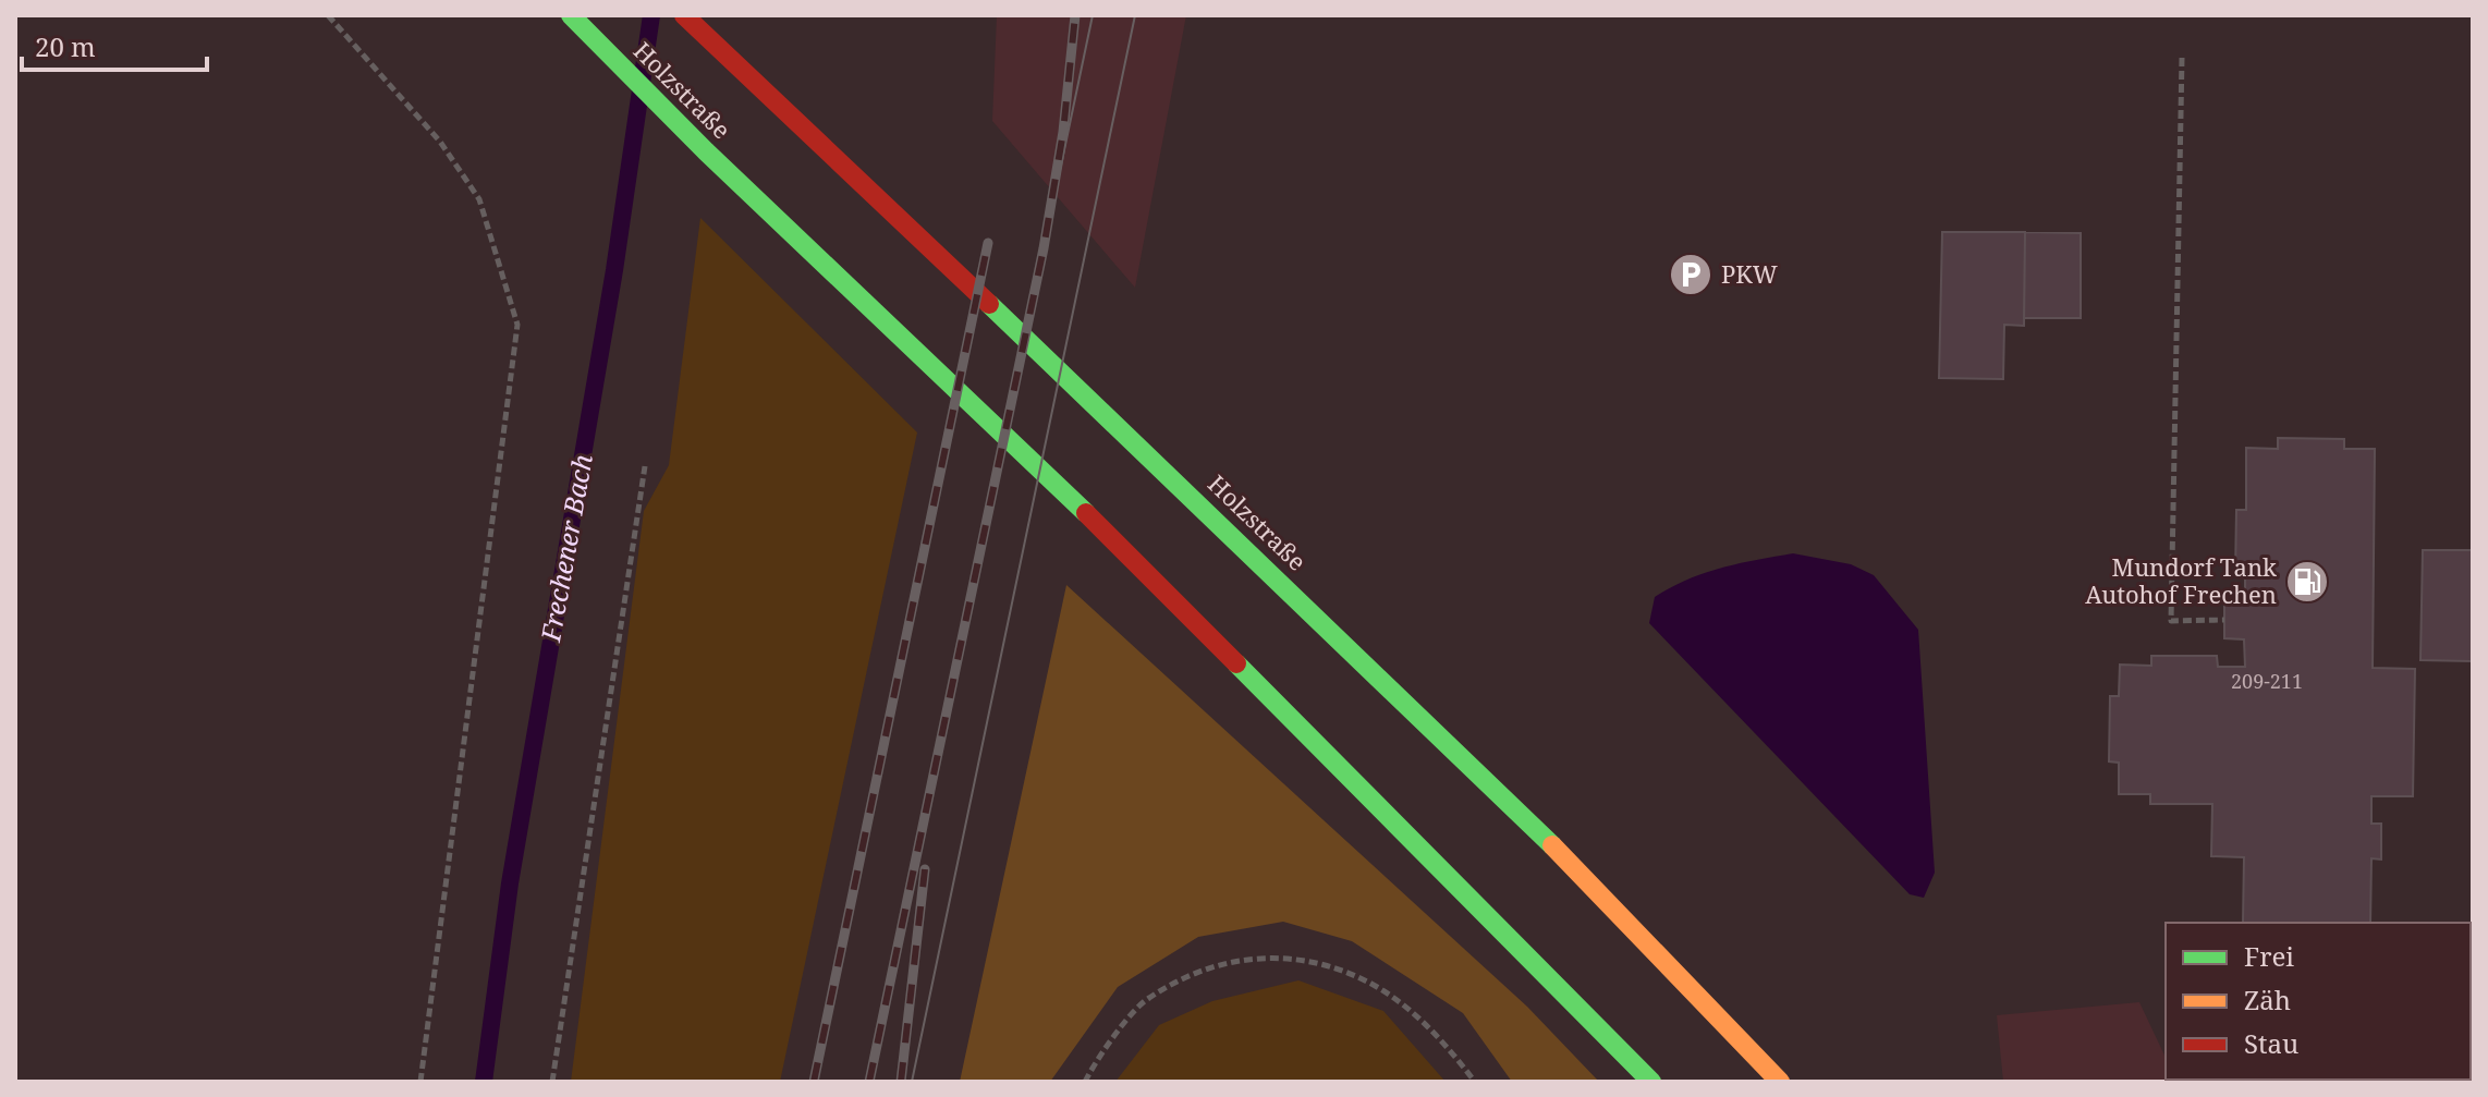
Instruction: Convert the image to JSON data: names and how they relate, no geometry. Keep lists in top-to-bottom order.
{
  "streets": {
    "main road": ["Holzstraße"]
  },
  "water": ["Frechener Bach"],
  "places": {
    "parking": ["PKW"],
    "fuel station": ["Mundorf Tank Autohof Frechen"]
  },
  "house_numbers": ["209-211"],
  "legend": ["Frei", "Zäh", "Stau"],
  "scale_bar": "20 m"
}
